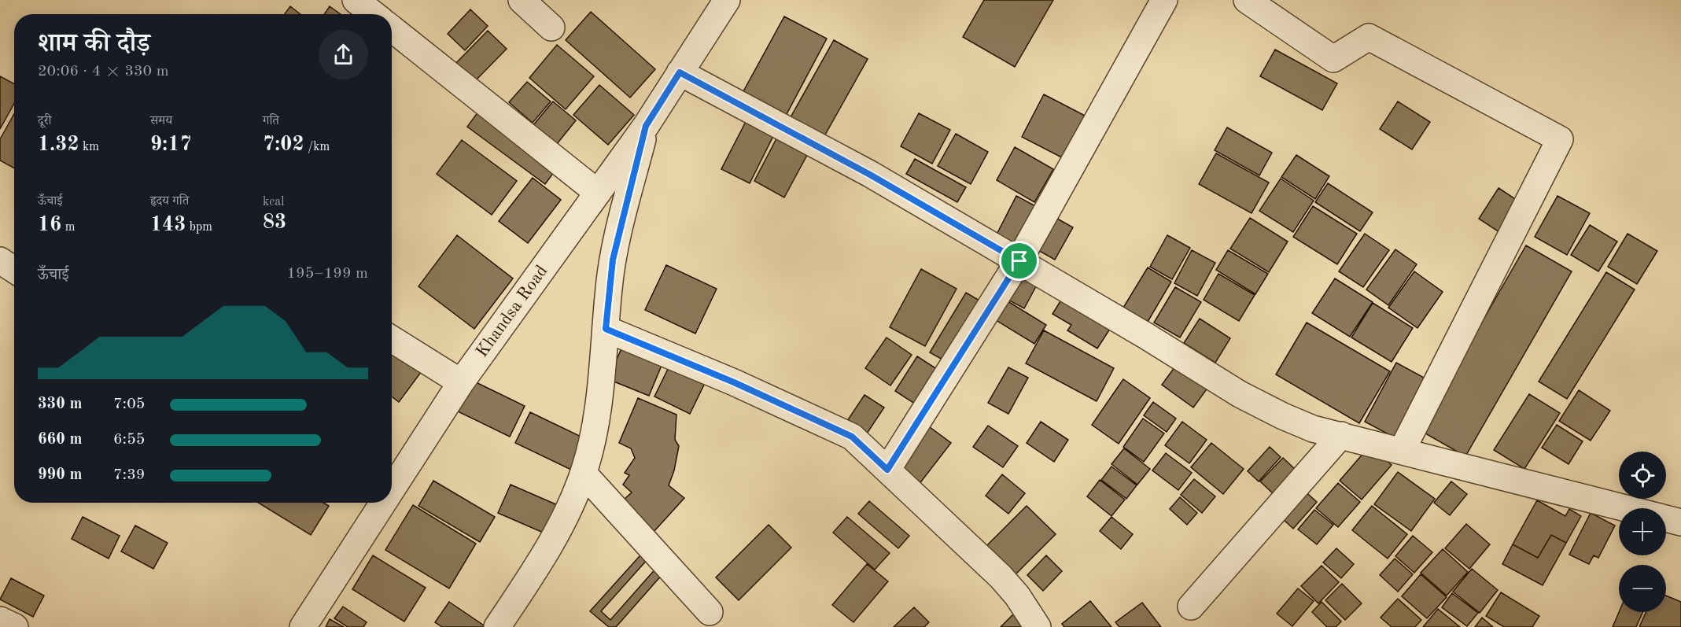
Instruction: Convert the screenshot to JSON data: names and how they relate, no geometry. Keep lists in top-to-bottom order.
{
  "streets": {
    "street": ["Khandsa Road"]
  },
  "page": {
    "heading": ["शाम की दौड़", "20:06 · 4 × 330 m"],
    "stats": [
      ["दूरी", "1.32 km"],
      ["समय", "9:17"],
      ["गति", "7:02 /km"],
      ["ऊँचाई", "16 m"],
      ["हृदय गति", "143 bpm"],
      ["kcal", "83"]
    ],
    "chart": ["ऊँचाई", "195–199 m"],
    "list": [
      {
        "name": "330 m",
        "note": "7:05"
      },
      {
        "name": "660 m",
        "note": "6:55"
      },
      {
        "name": "990 m",
        "note": "7:39"
      }
    ],
    "map_buttons": ["+", "−"]
  }
}
